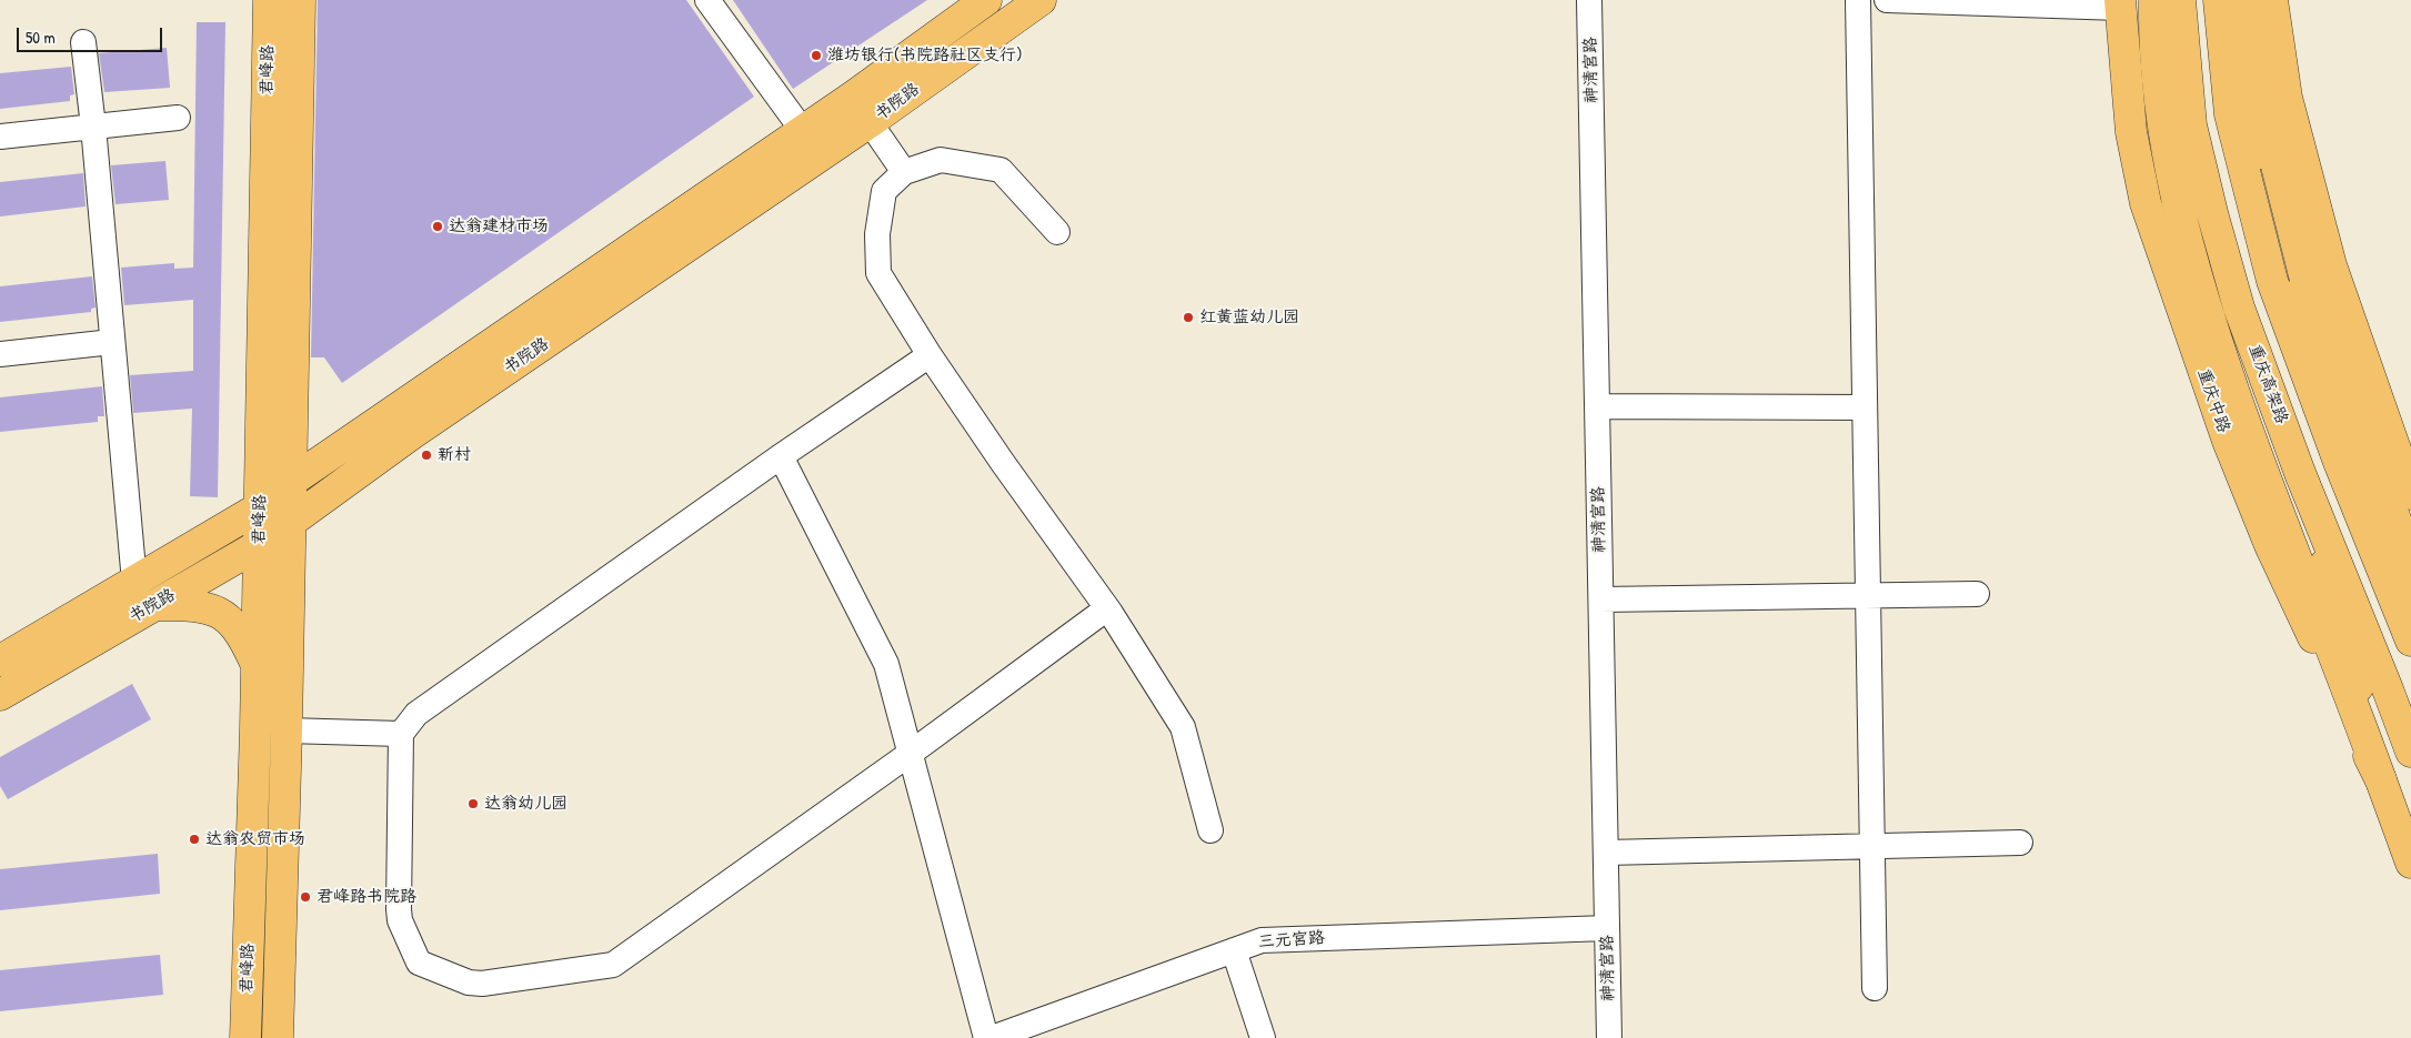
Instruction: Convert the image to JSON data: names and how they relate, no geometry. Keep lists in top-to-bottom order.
{
  "streets": {
    "main road": [
      "君峰路",
      "书院路",
      "重庆高架路",
      "重庆中路"
    ],
    "street": ["神清宫路", "三元宫路"]
  },
  "crossings": [
    ["君峰路", "书院路"],
    ["神清宫路", "三元宫路"]
  ],
  "places": [
    "潍坊银行(书院路社区支行)",
    "达翁建材市场",
    "红黄蓝幼儿园",
    "新村",
    "达翁幼儿园",
    "达翁农贸市场",
    "君峰路书院路"
  ],
  "scale_bar": "50 m"
}
